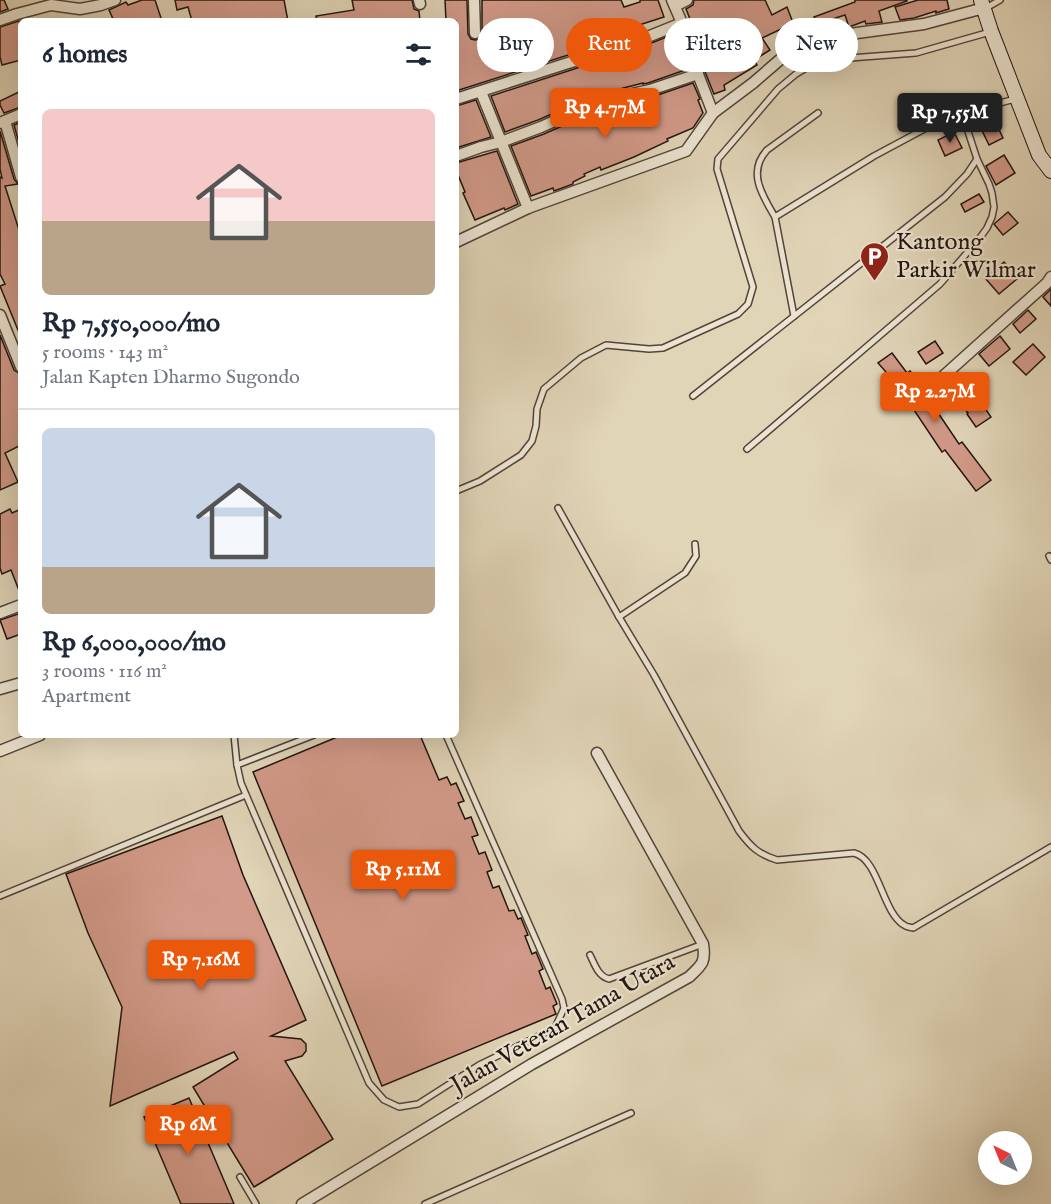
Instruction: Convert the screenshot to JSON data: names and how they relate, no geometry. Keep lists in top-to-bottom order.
{
  "streets": {
    "street": ["Jalan Veteran Tama Utara"]
  },
  "places": {
    "parking": ["Kantong Parkir Wilmar"]
  },
  "north": "top left",
  "page": {
    "chip": [
      "Buy",
      "Rent",
      "Filters",
      "New"
    ],
    "heading": "6 homes",
    "price": [
      "Rp 4.77M",
      "Rp 7.55M",
      "Rp 2.27M",
      "Rp 5.11M",
      "Rp 7.16M",
      "Rp 6M"
    ],
    "list": [
      {
        "name": "Rp 7,550,000/mo",
        "note": "5 rooms · 143 m² · Jalan Kapten Dharmo Sugondo"
      },
      {
        "name": "Rp 6,000,000/mo",
        "note": "3 rooms · 116 m² · Apartment"
      }
    ]
  }
}
